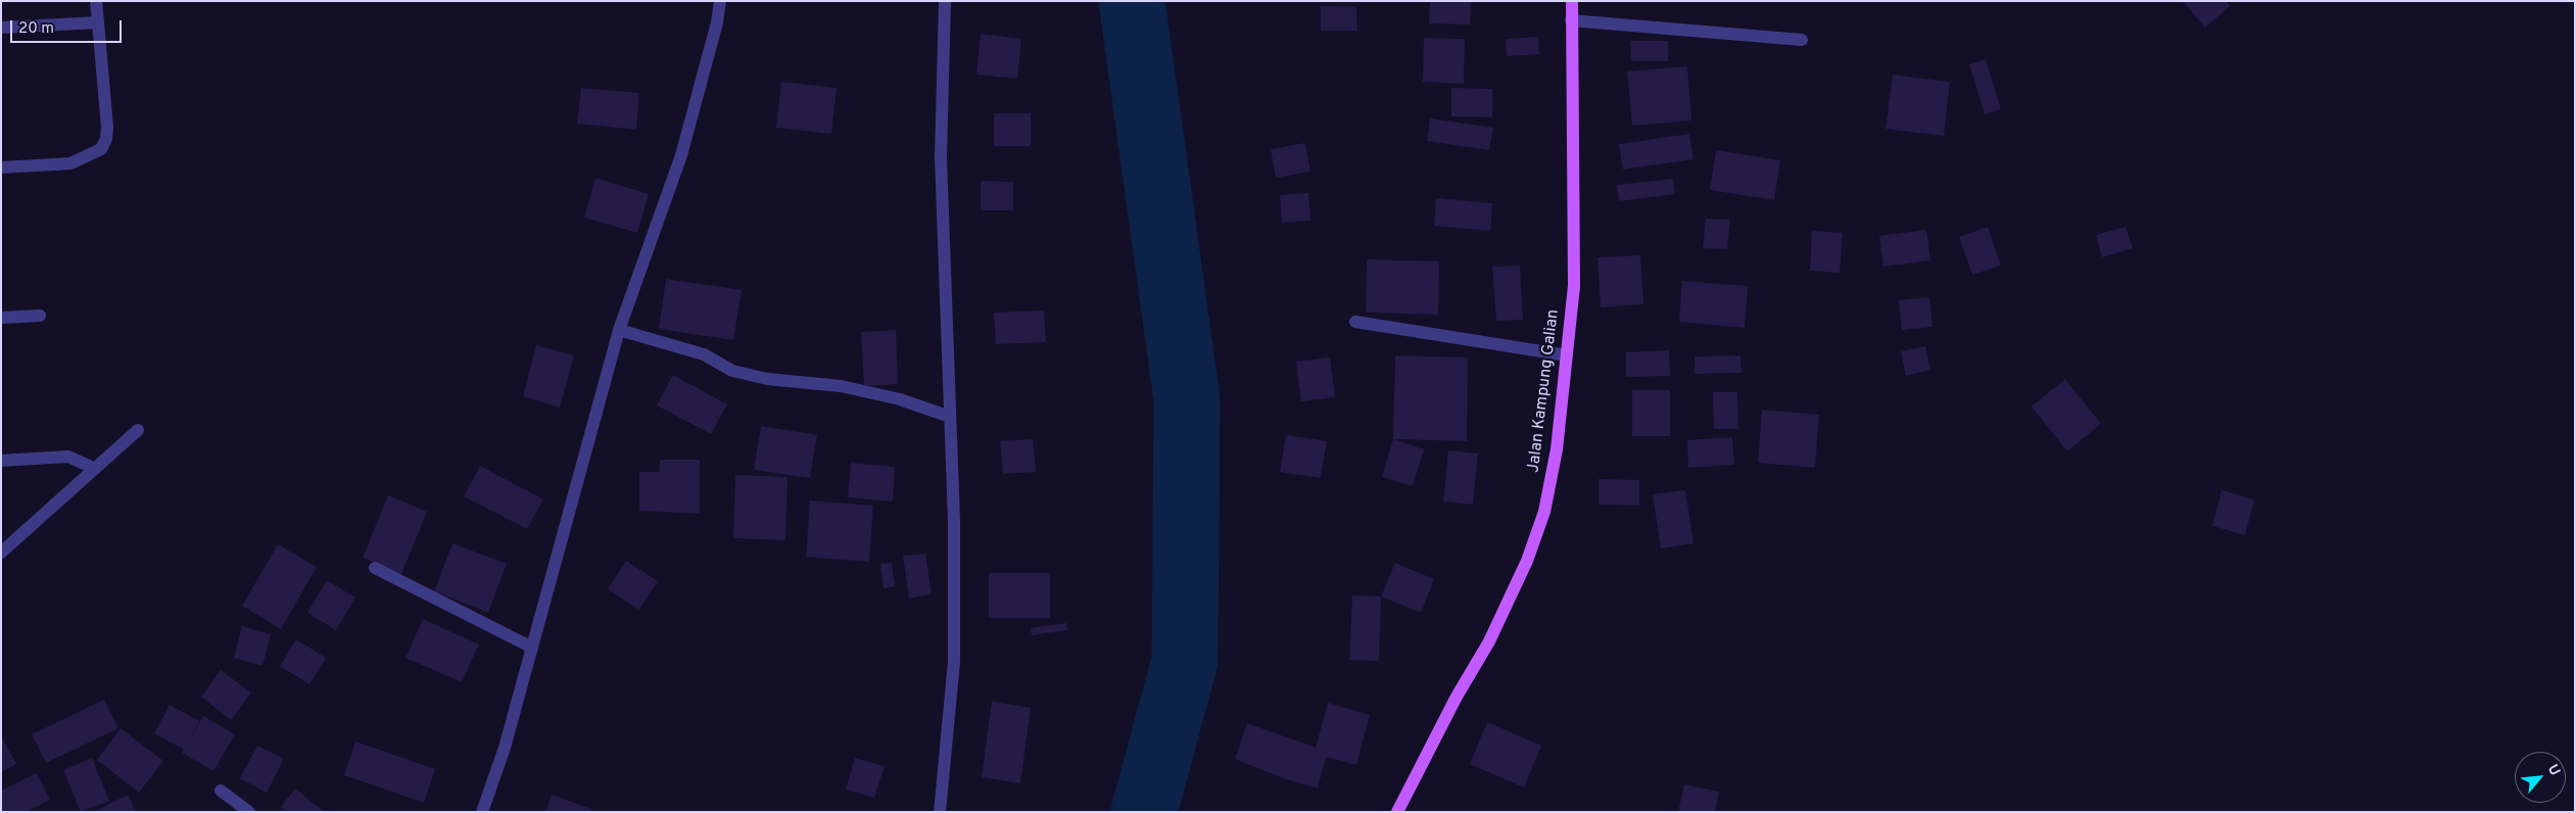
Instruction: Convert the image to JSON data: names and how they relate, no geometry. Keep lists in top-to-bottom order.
{
  "streets": {
    "main road": ["Jalan Kampung Galian"]
  },
  "scale_bar": "20 m",
  "north": "top right"
}
